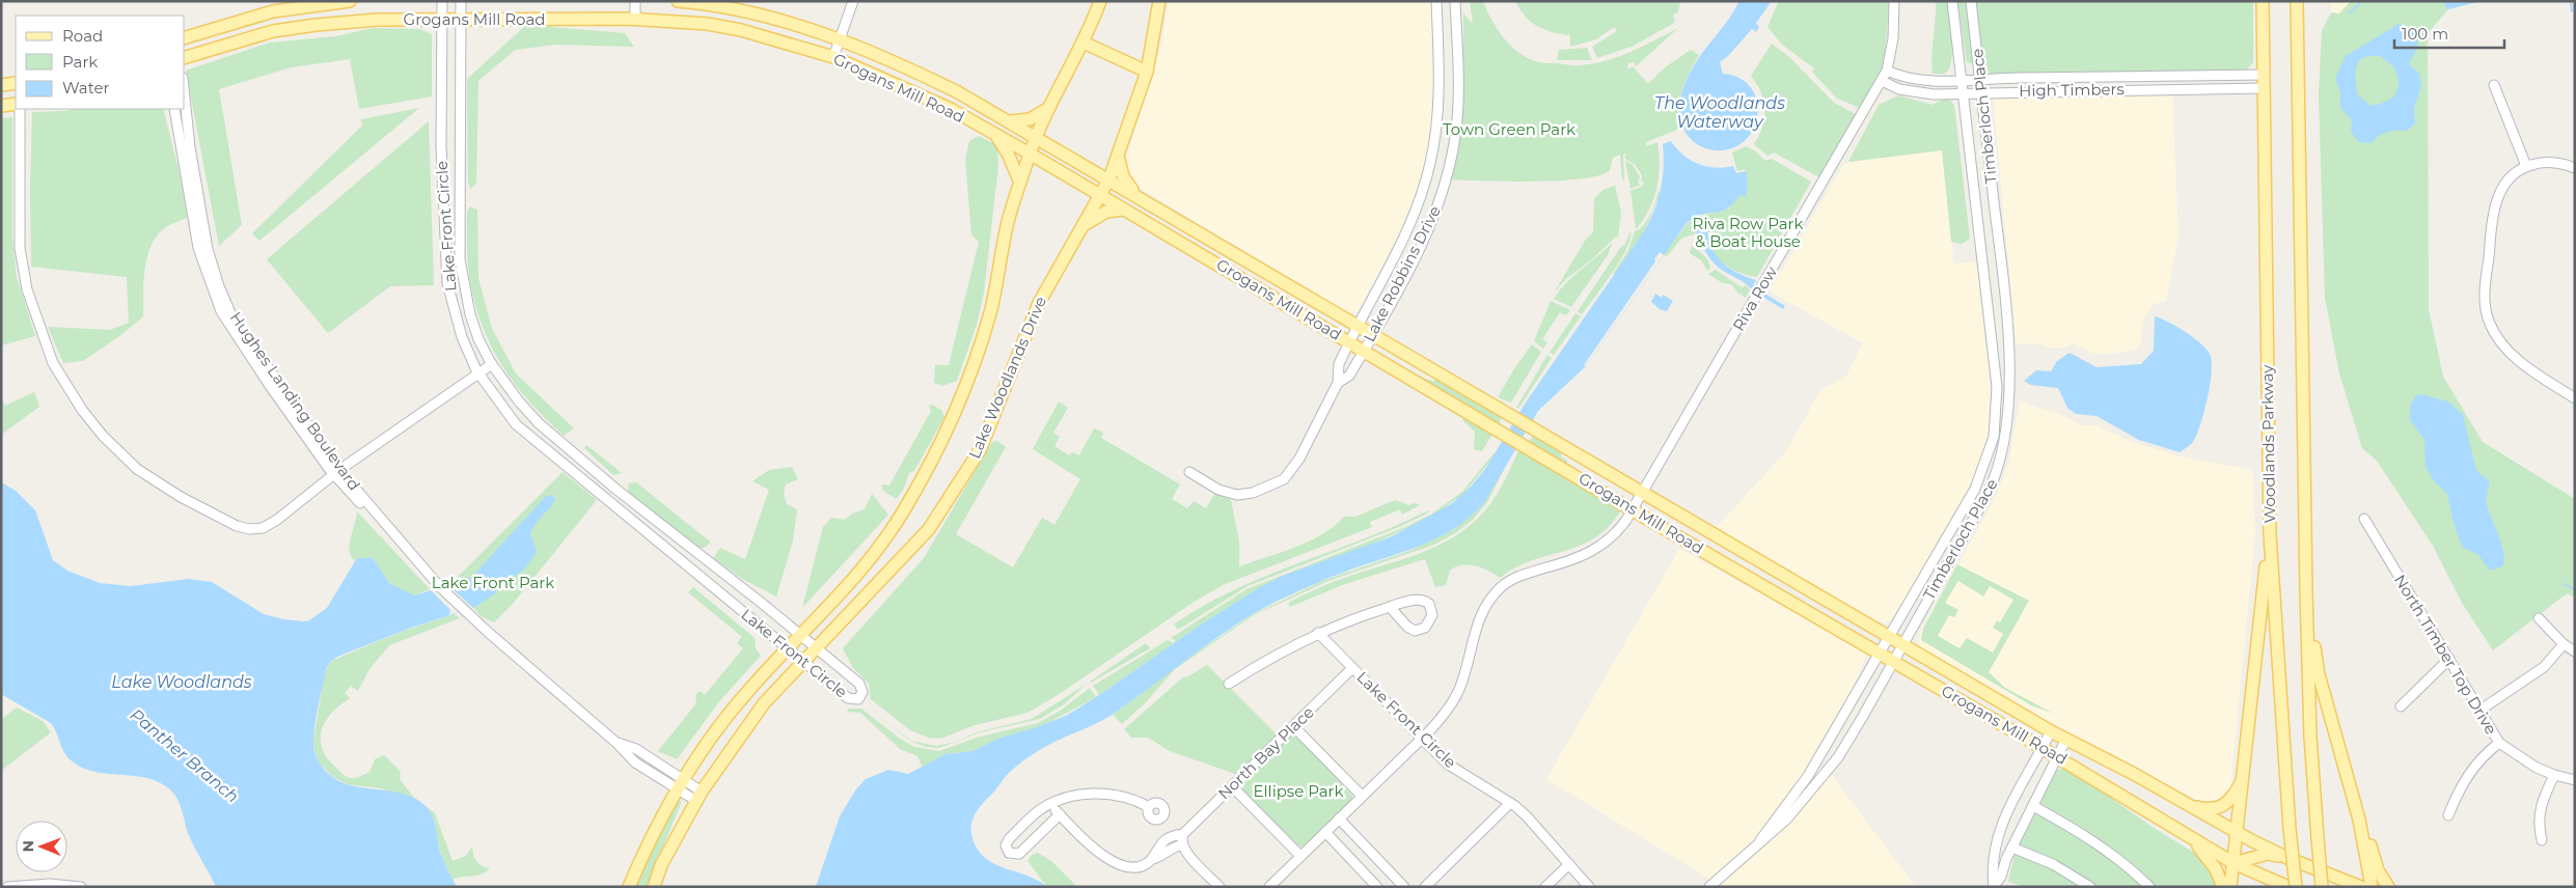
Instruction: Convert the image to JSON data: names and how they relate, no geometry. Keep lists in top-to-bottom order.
{
  "streets": {
    "main road": ["Grogans Mill Road", "Lake Woodlands Drive", "Woodlands Parkway"],
    "street": [
      "High Timbers",
      "Timberloch Place",
      "Lake Front Circle",
      "Lake Robbins Drive",
      "Riva Row",
      "Hughes Landing Boulevard",
      "North Timber Top Drive",
      "North Bay Place"
    ]
  },
  "crossings": [
    ["Grogans Mill Road", "Timberloch Place"],
    ["Grogans Mill Road", "Lake Front Circle"],
    ["Grogans Mill Road", "Lake Robbins Drive"],
    ["Grogans Mill Road", "Riva Row"],
    ["Grogans Mill Road", "Lake Woodlands Drive"],
    ["High Timbers", "Timberloch Place"],
    ["High Timbers", "Riva Row"],
    ["High Timbers", "Woodlands Parkway"],
    ["Lake Front Circle", "Riva Row"],
    ["Lake Front Circle", "Lake Woodlands Drive"],
    ["Lake Front Circle", "North Bay Place"],
    ["Lake Woodlands Drive", "Hughes Landing Boulevard"]
  ],
  "water": ["The Woodlands Waterway", "Lake Woodlands", "Panther Branch"],
  "parks": [
    "Town Green Park",
    "Riva Row Park & Boat House",
    "Lake Front Park",
    "Ellipse Park"
  ],
  "legend": ["Road", "Park", "Water"],
  "scale_bar": "100 m",
  "north": "left"
}
